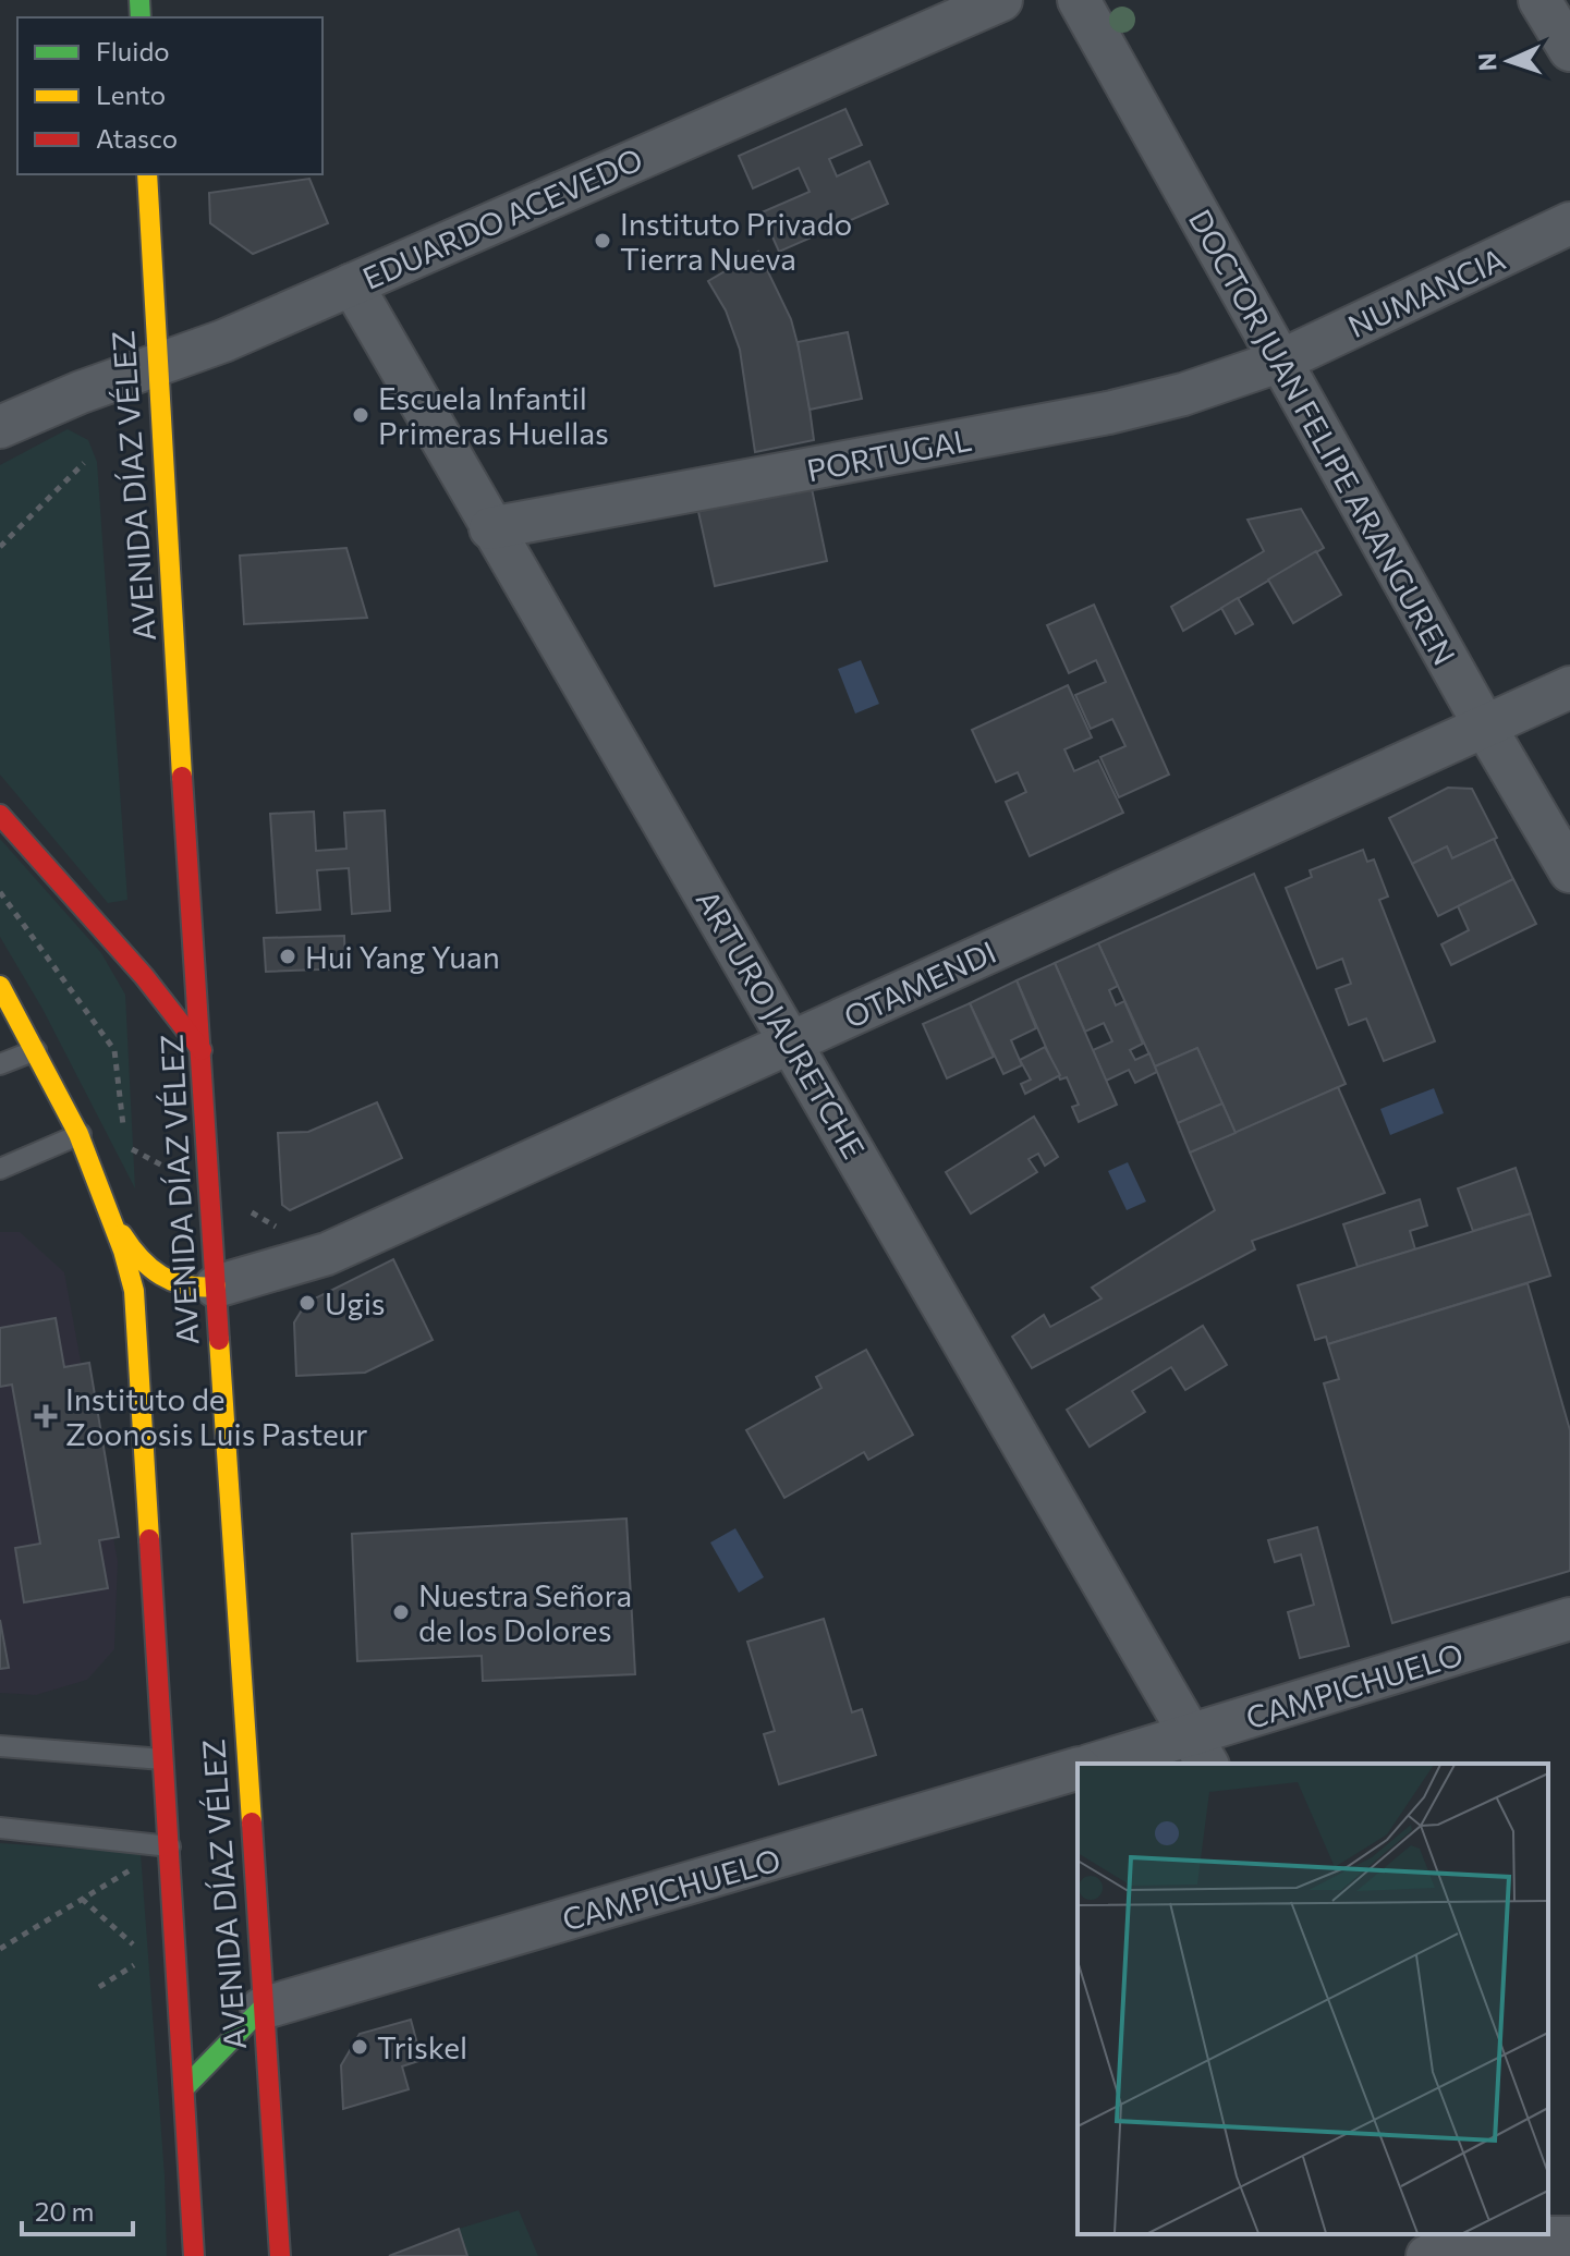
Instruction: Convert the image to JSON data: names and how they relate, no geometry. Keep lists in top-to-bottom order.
{
  "streets": {
    "main road": ["AVENIDA DÍAZ VÉLEZ"],
    "street": [
      "EDUARDO ACEVEDO",
      "NUMANCIA",
      "DOCTOR JUAN FELIPE ARANGUREN",
      "PORTUGAL",
      "OTAMENDI",
      "ARTURO JAURETCHE",
      "CAMPICHUELO"
    ]
  },
  "crossings": [
    ["EDUARDO ACEVEDO", "AVENIDA DÍAZ VÉLEZ"],
    ["EDUARDO ACEVEDO", "ARTURO JAURETCHE"],
    ["NUMANCIA", "DOCTOR JUAN FELIPE ARANGUREN"],
    ["NUMANCIA", "PORTUGAL"],
    ["DOCTOR JUAN FELIPE ARANGUREN", "PORTUGAL"],
    ["DOCTOR JUAN FELIPE ARANGUREN", "OTAMENDI"],
    ["PORTUGAL", "ARTURO JAURETCHE"],
    ["AVENIDA DÍAZ VÉLEZ", "OTAMENDI"],
    ["AVENIDA DÍAZ VÉLEZ", "CAMPICHUELO"],
    ["OTAMENDI", "ARTURO JAURETCHE"],
    ["ARTURO JAURETCHE", "CAMPICHUELO"]
  ],
  "places": {
    "other": [
      "Instituto Privado Tierra Nueva",
      "Escuela Infantil Primeras Huellas",
      "Hui Yang Yuan",
      "Ugis",
      "Nuestra Señora de los Dolores",
      "Triskel"
    ],
    "health": ["Instituto de Zoonosis Luis Pasteur"]
  },
  "legend": ["Fluido", "Lento", "Atasco"],
  "scale_bar": "20 m",
  "north": "left"
}
